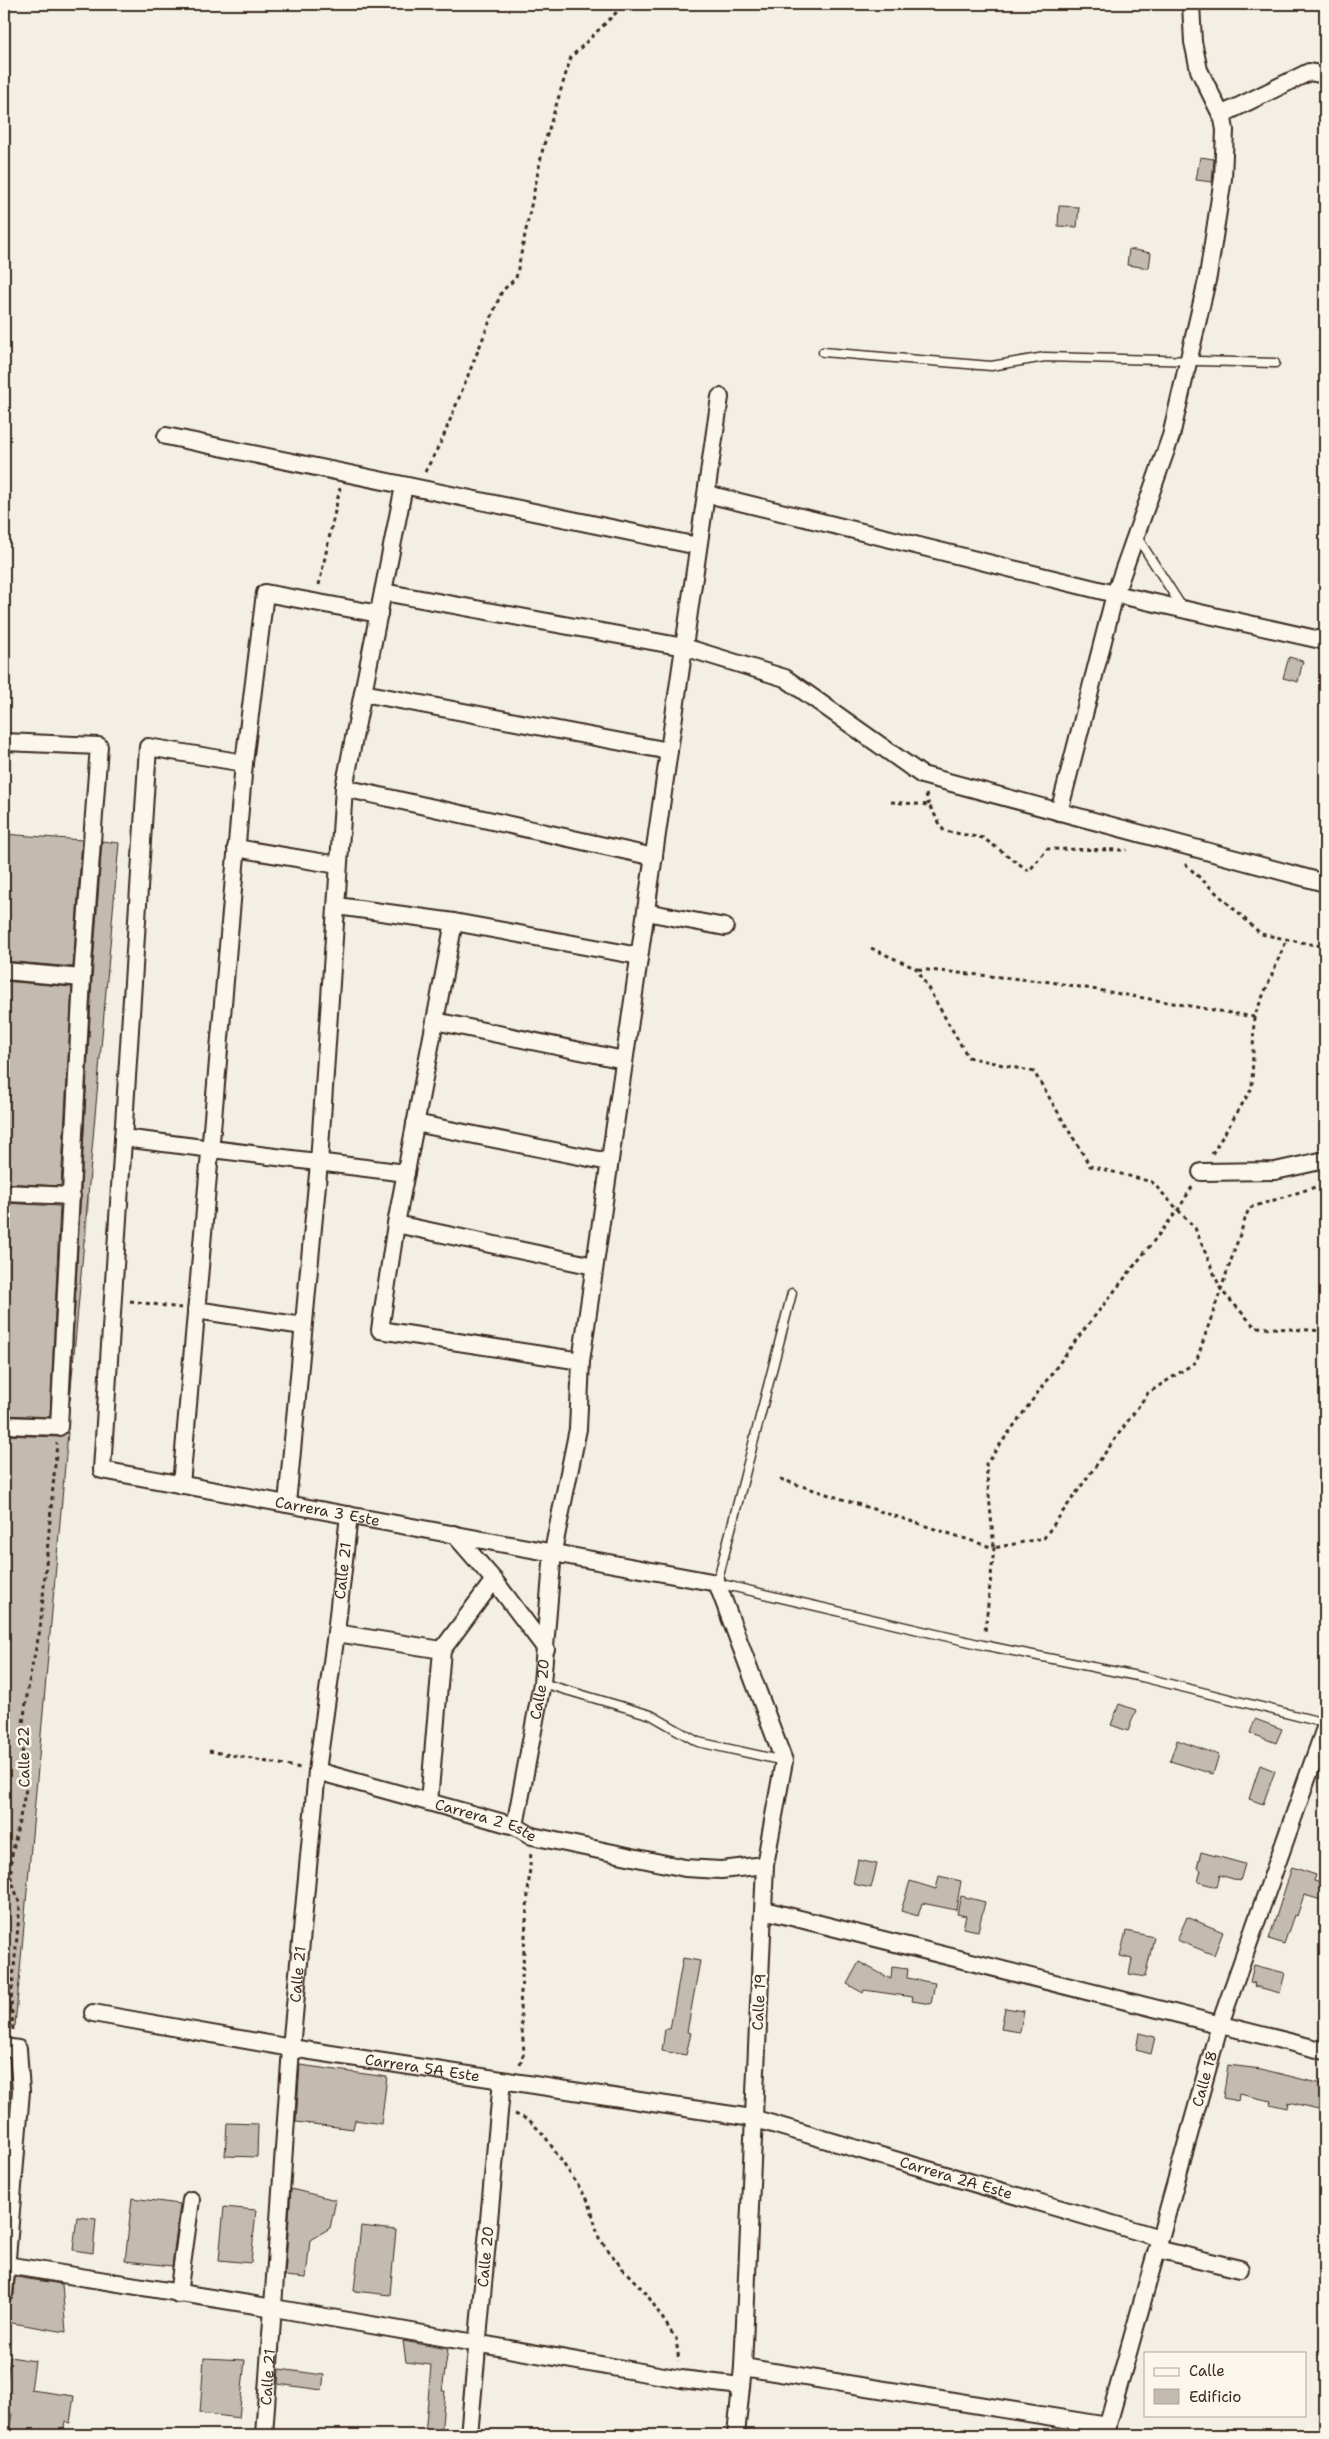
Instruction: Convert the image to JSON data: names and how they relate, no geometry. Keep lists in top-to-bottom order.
{
  "streets": {
    "street": [
      "Carrera 3 Este",
      "Calle 21",
      "Calle 20",
      "Carrera 2 Este",
      "Calle 19",
      "Carrera 5A Este",
      "Calle 18",
      "Carrera 2A Este"
    ],
    "path": ["Calle 22"]
  },
  "crossings": [
    ["Carrera 3 Este", "Calle 21"],
    ["Carrera 3 Este", "Calle 20"],
    ["Calle 21", "Carrera 2 Este"],
    ["Calle 21", "Carrera 5A Este"],
    ["Calle 20", "Carrera 2 Este"],
    ["Calle 20", "Carrera 5A Este"],
    ["Carrera 2 Este", "Calle 19"],
    ["Calle 19", "Carrera 5A Este"],
    ["Calle 19", "Carrera 2A Este"],
    ["Carrera 5A Este", "Carrera 2A Este"],
    ["Calle 18", "Carrera 2A Este"]
  ],
  "legend": ["Calle", "Edificio"]
}
